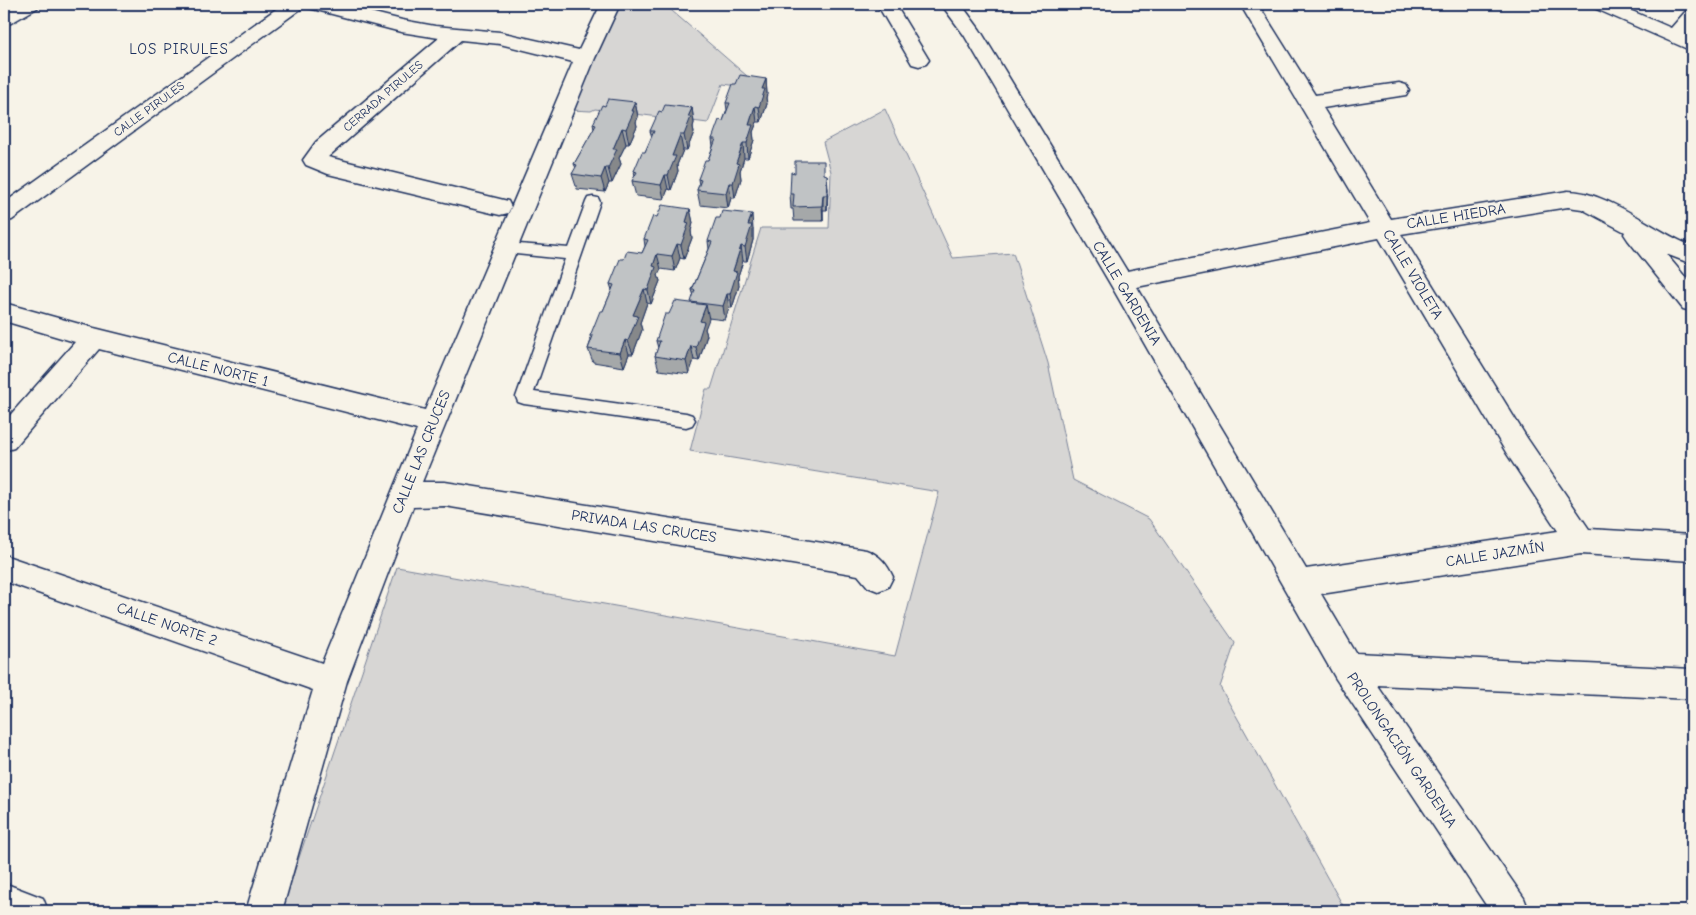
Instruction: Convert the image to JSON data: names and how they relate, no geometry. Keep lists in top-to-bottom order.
{
  "streets": {
    "street": [
      "CERRADA PIRULES",
      "CALLE PIRULES",
      "CALLE HIEDRA",
      "CALLE VIOLETA",
      "CALLE GARDENIA",
      "CALLE NORTE 1",
      "CALLE LAS CRUCES",
      "PRIVADA LAS CRUCES",
      "CALLE JAZMÍN",
      "CALLE NORTE 2",
      "PROLONGACIÓN GARDENIA"
    ]
  },
  "crossings": [
    ["CALLE HIEDRA", "CALLE VIOLETA"],
    ["CALLE HIEDRA", "CALLE GARDENIA"],
    ["CALLE VIOLETA", "CALLE JAZMÍN"],
    ["CALLE GARDENIA", "CALLE JAZMÍN"],
    ["CALLE GARDENIA", "PROLONGACIÓN GARDENIA"],
    ["CALLE NORTE 1", "CALLE LAS CRUCES"],
    ["CALLE LAS CRUCES", "PRIVADA LAS CRUCES"],
    ["CALLE LAS CRUCES", "CALLE NORTE 2"],
    ["CALLE JAZMÍN", "PROLONGACIÓN GARDENIA"]
  ],
  "districts": ["LOS PIRULES"]
}
